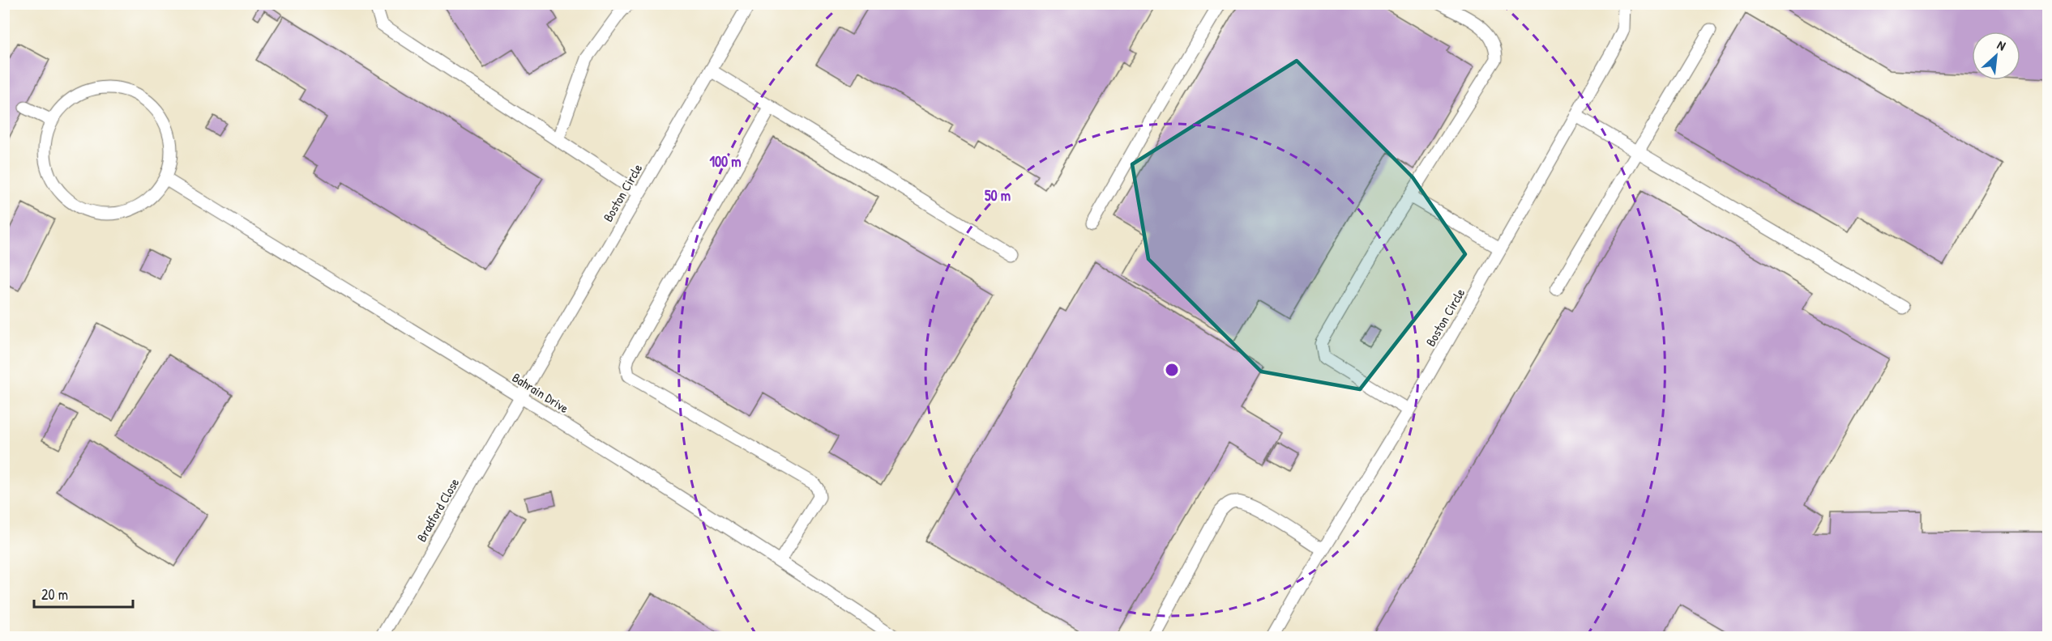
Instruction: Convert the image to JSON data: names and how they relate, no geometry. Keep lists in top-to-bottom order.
{
  "streets": {
    "lane": ["Boston Circle", "Bahrain Drive", "Bradford Close"]
  },
  "crossings": [
    ["Boston Circle", "Bahrain Drive"],
    ["Boston Circle", "Bradford Close"],
    ["Bahrain Drive", "Bradford Close"]
  ],
  "scale_bar": "20 m",
  "north": "top right",
  "rings": ["100 m", "50 m"]
}
